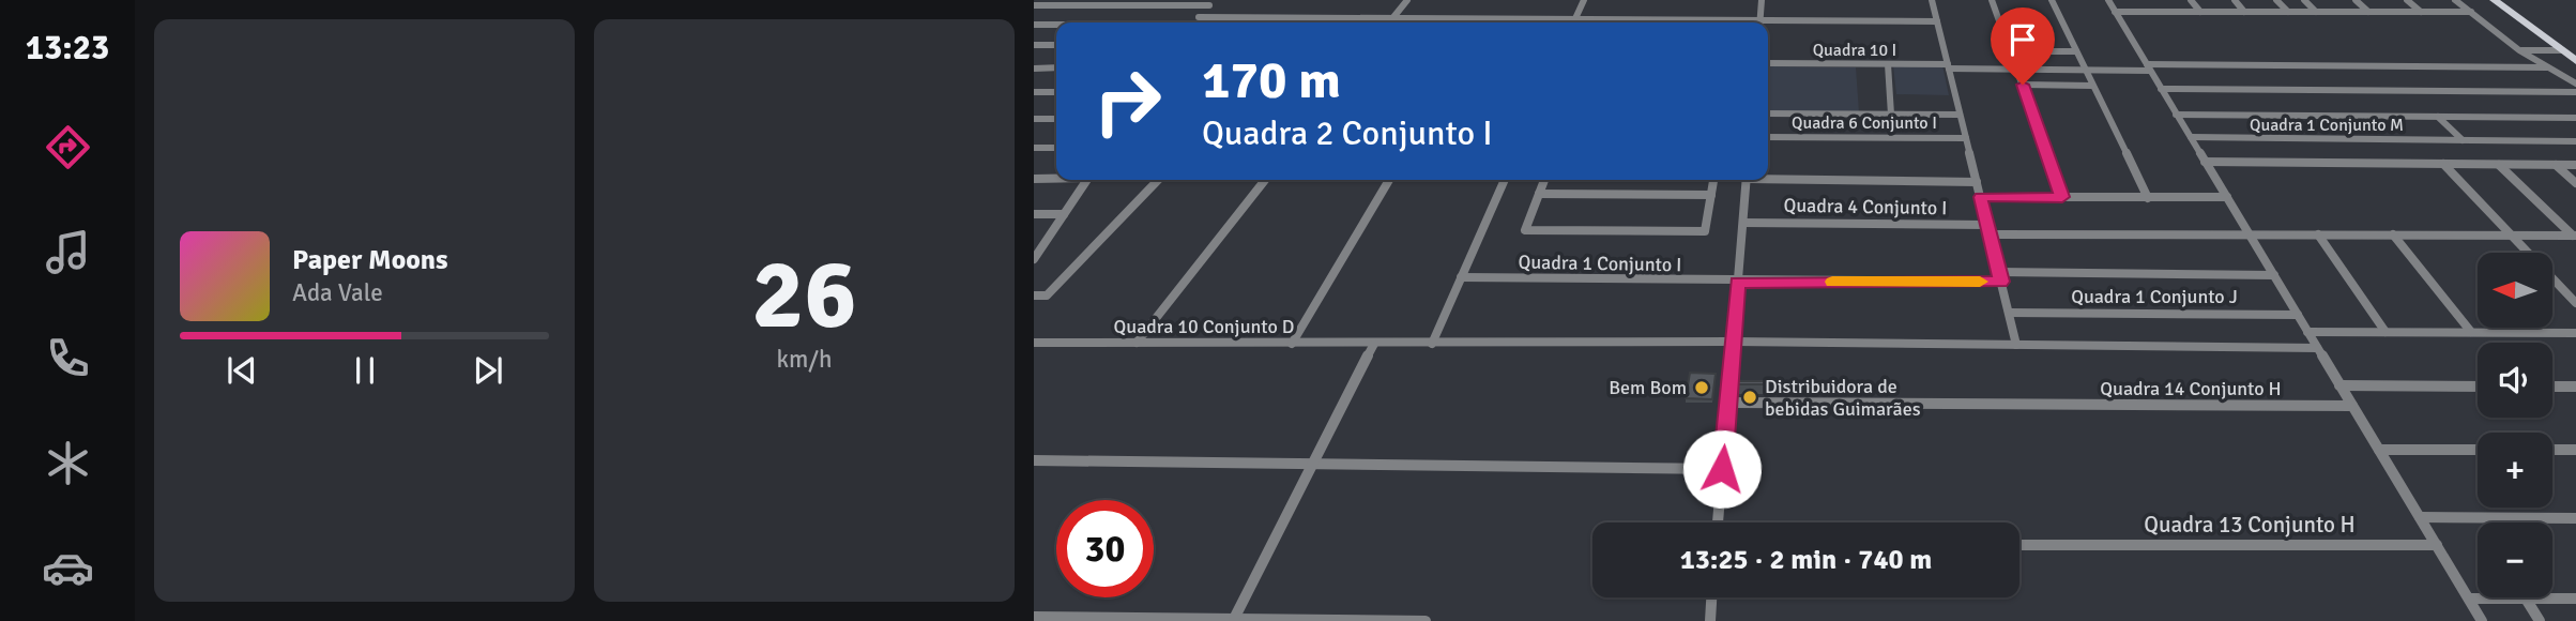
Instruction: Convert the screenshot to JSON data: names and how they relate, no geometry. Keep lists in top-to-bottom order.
{
  "streets": {
    "street": [
      "Quadra 10 I",
      "Quadra 6 Conjunto I",
      "Quadra 1 Conjunto M",
      "Quadra 4 Conjunto I",
      "Quadra 1 Conjunto I",
      "Quadra 1 Conjunto J",
      "Quadra 10 Conjunto D",
      "Quadra 14 Conjunto H",
      "Quadra 13 Conjunto H"
    ]
  },
  "places": ["Bem Bom", "Distribuidora de bebidas Guimarães"],
  "north": "left",
  "page": {
    "tabs": "13:23",
    "tile": ["26", "km/h"],
    "turn": ["170 m", "Quadra 2 Conjunto I"],
    "song": ["Paper Moons", "Ada Vale"],
    "map_buttons": ["+", "−"],
    "limit": "30",
    "trip": "13:25 · 2 min · 740 m"
  }
}
